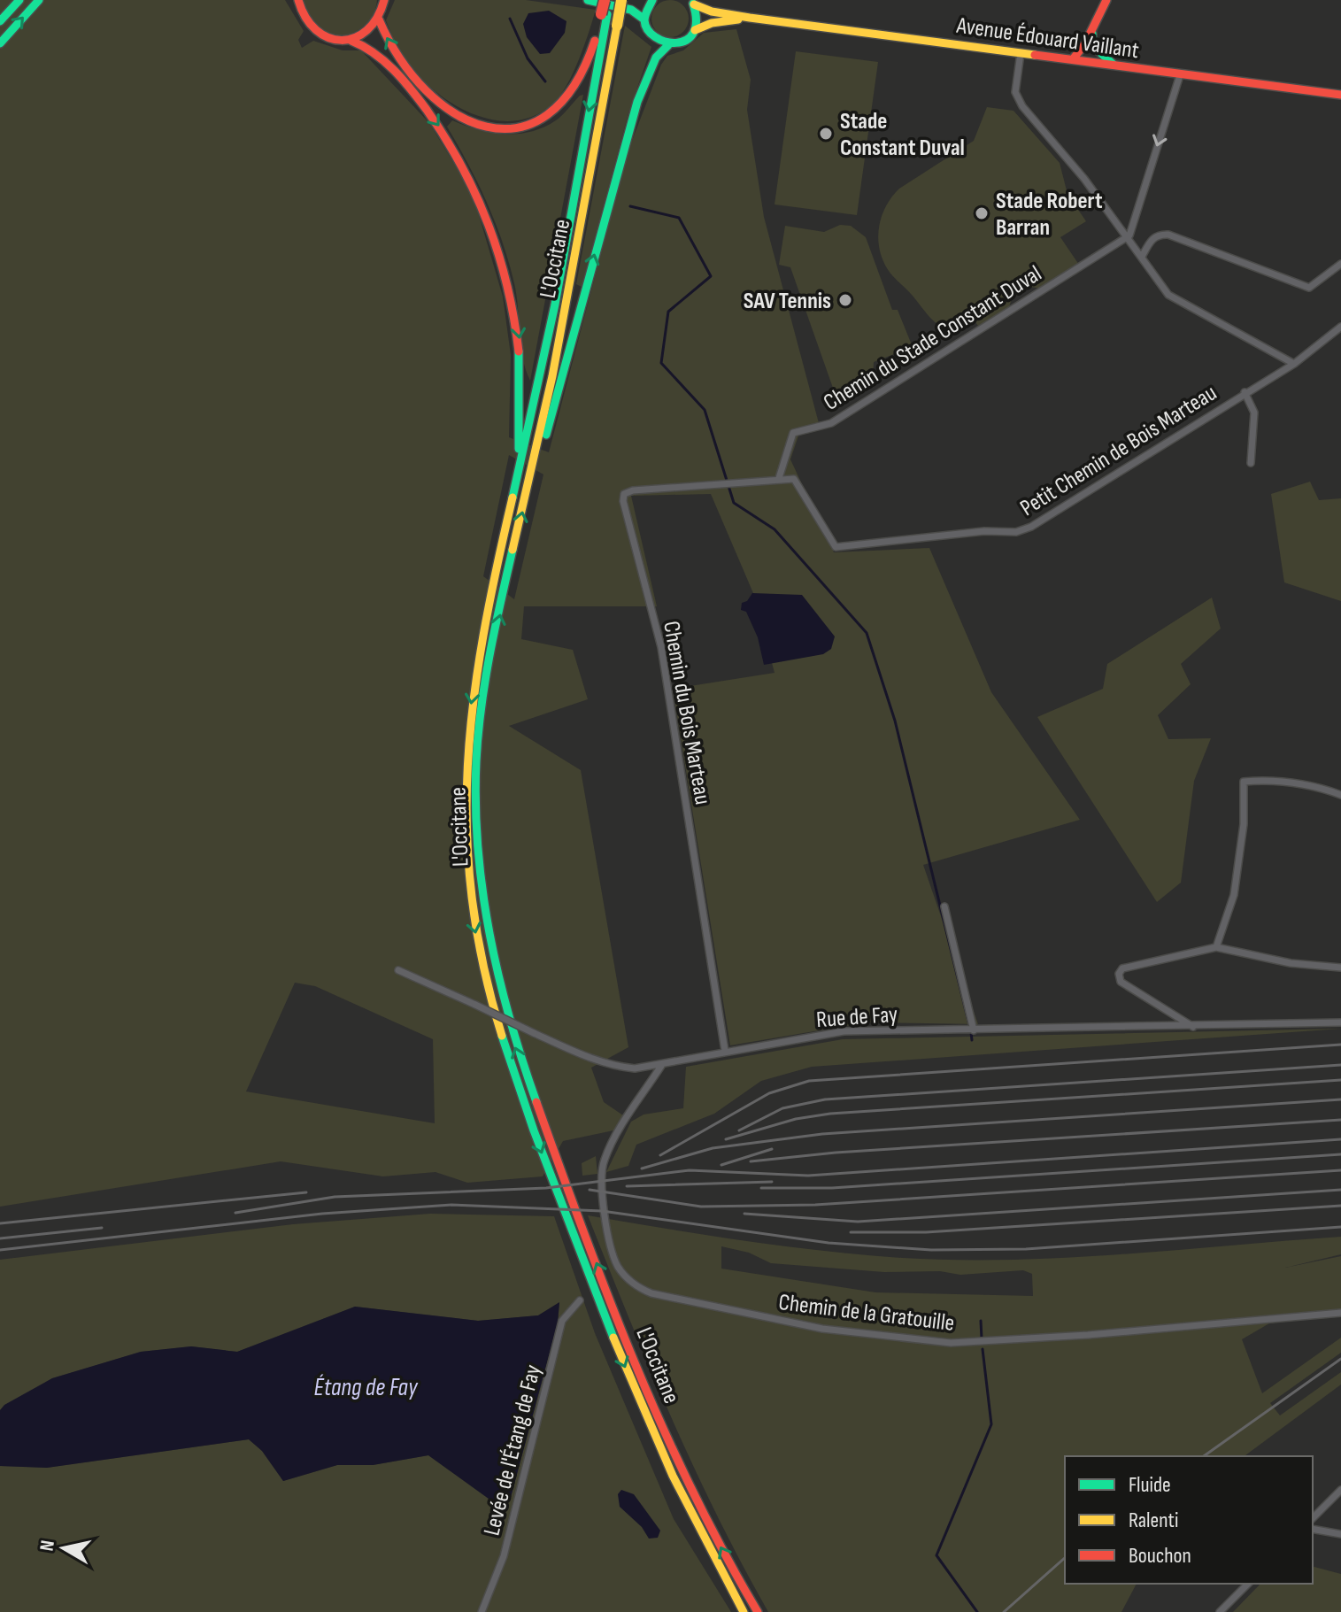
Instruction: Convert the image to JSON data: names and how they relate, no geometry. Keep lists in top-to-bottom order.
{
  "streets": {
    "main road": ["Avenue Édouard Vaillant", "L'Occitane"],
    "street": [
      "Chemin du Stade Constant Duval",
      "Petit Chemin de Bois Marteau",
      "Chemin du Bois Marteau",
      "Rue de Fay",
      "Chemin de la Gratouille",
      "Levée de l'Étang de Fay"
    ]
  },
  "crossings": [
    ["Chemin du Stade Constant Duval", "Petit Chemin de Bois Marteau"],
    ["Chemin du Stade Constant Duval", "Chemin du Bois Marteau"],
    ["Petit Chemin de Bois Marteau", "Chemin du Bois Marteau"],
    ["Chemin du Bois Marteau", "Rue de Fay"],
    ["Rue de Fay", "Chemin de la Gratouille"]
  ],
  "water": ["Étang de Fay"],
  "places": ["Stade Constant Duval", "Stade Robert Barran", "SAV Tennis"],
  "legend": ["Fluide", "Ralenti", "Bouchon"],
  "north": "left"
}
